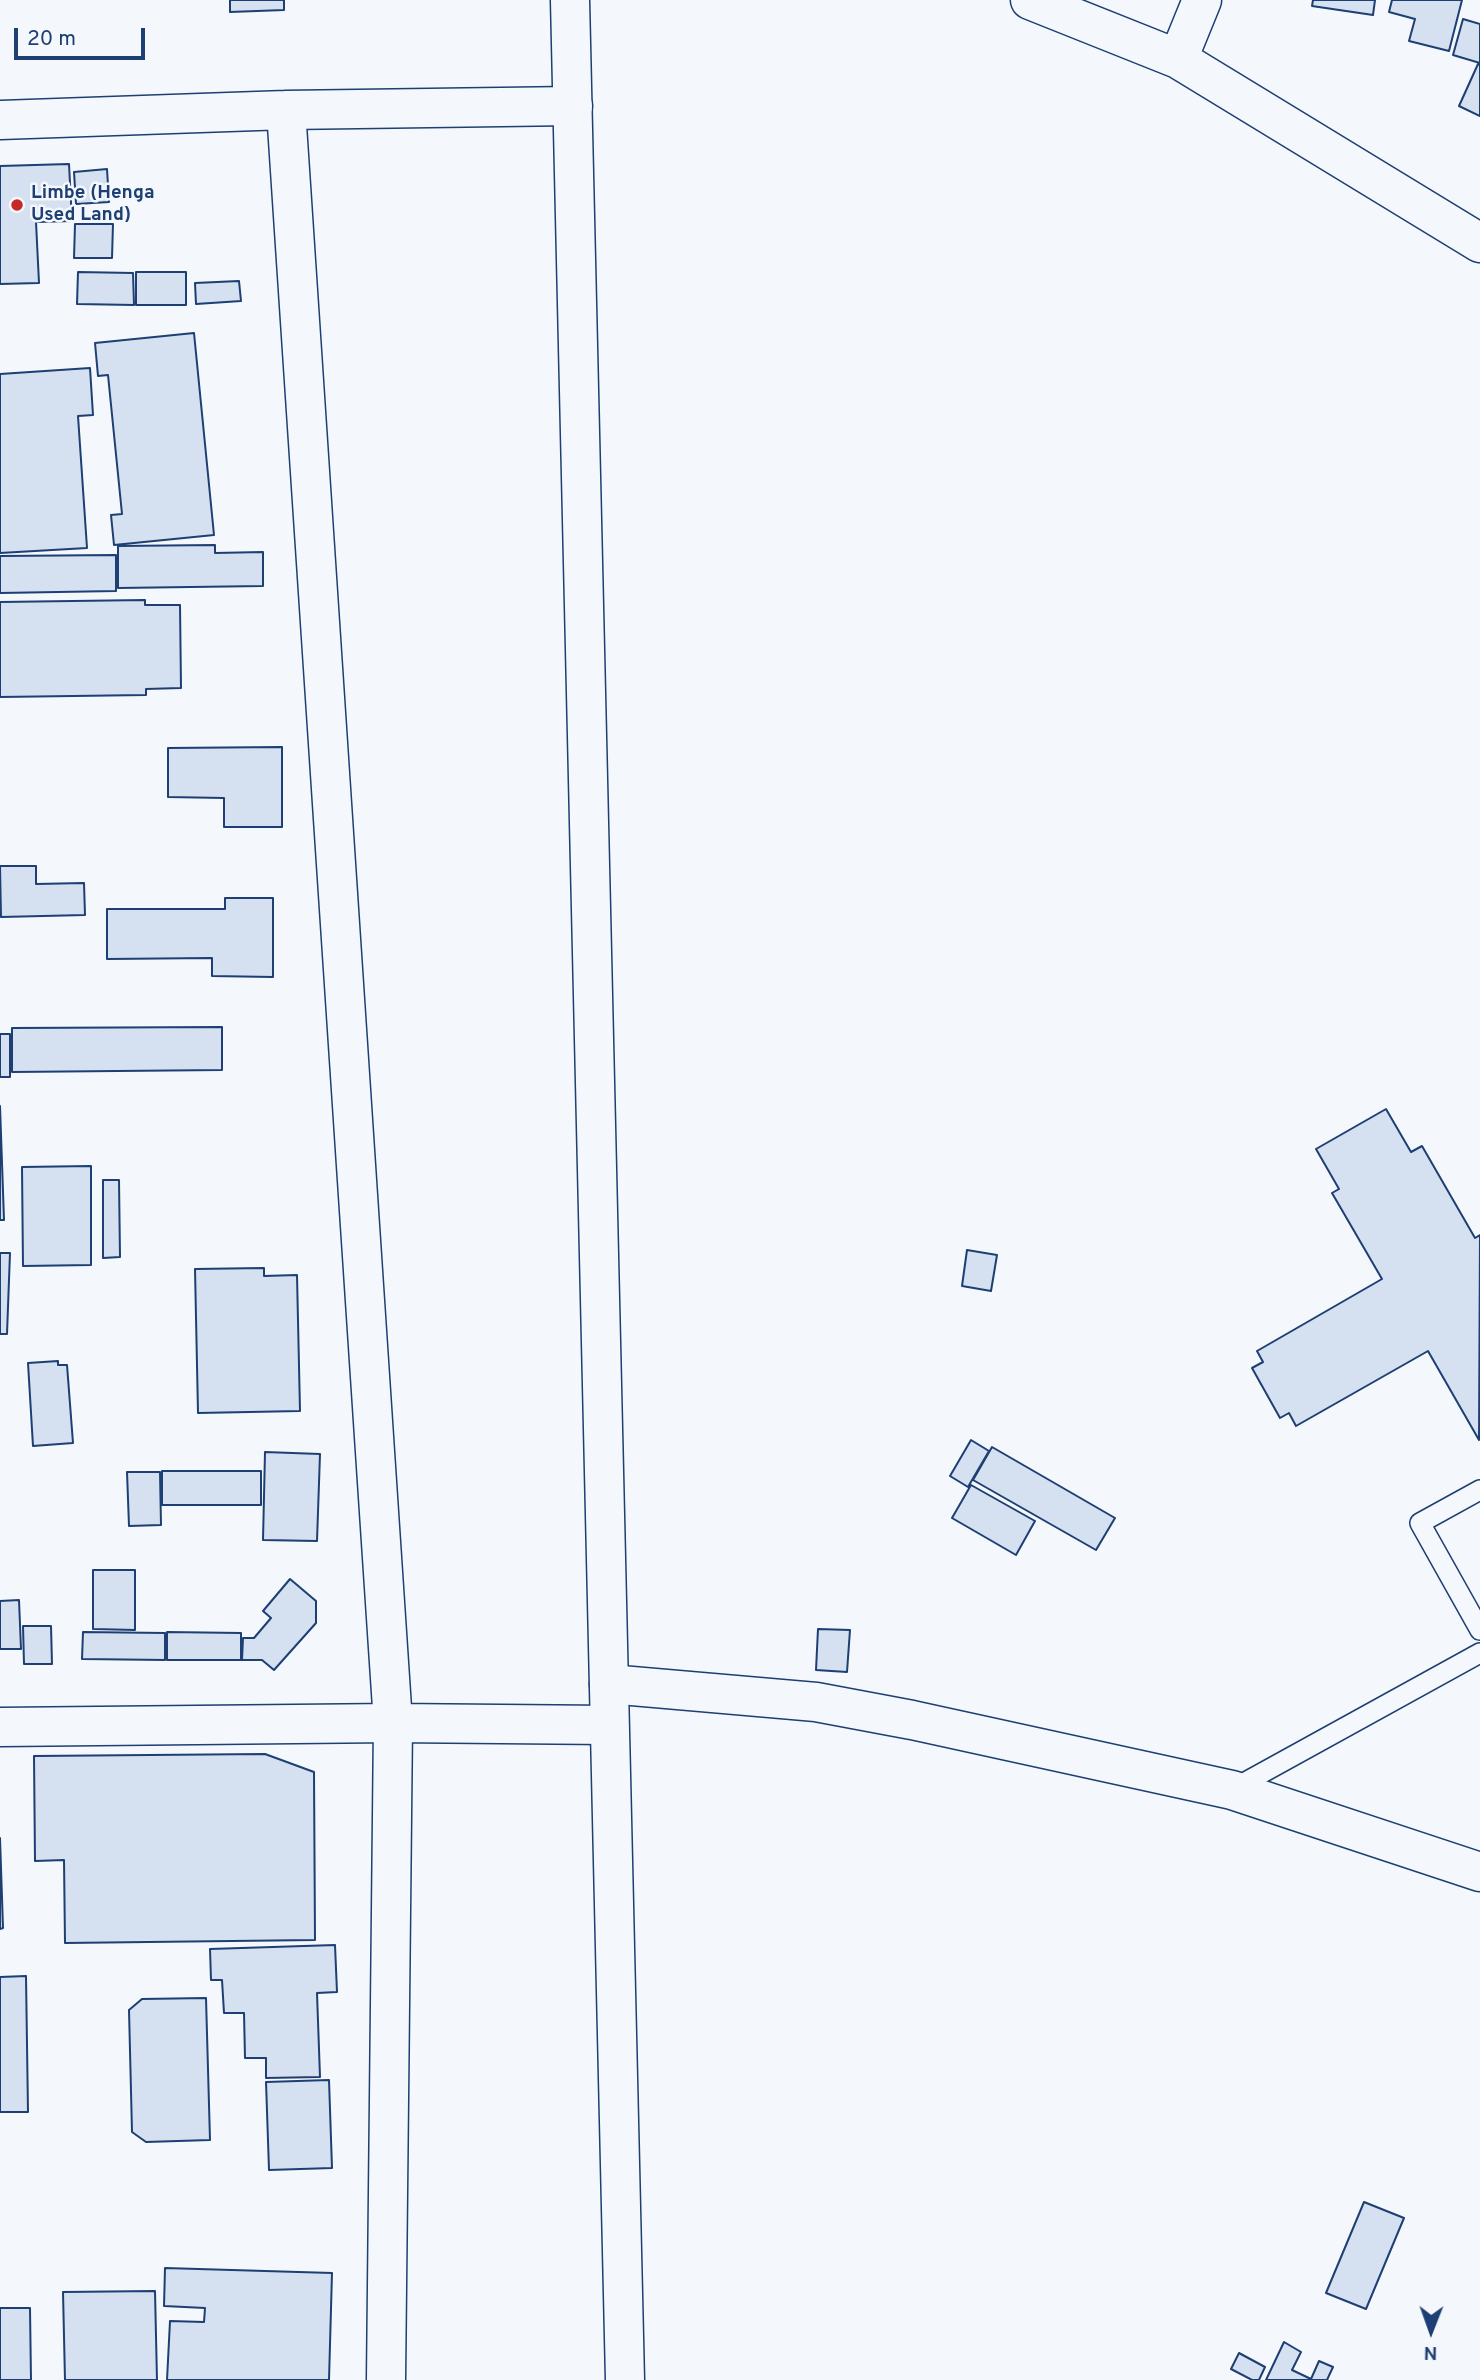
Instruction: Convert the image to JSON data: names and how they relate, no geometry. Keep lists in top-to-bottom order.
{
  "places": ["Limbe (Henga Used Land)"],
  "scale_bar": "20 m",
  "north": "bottom"
}
